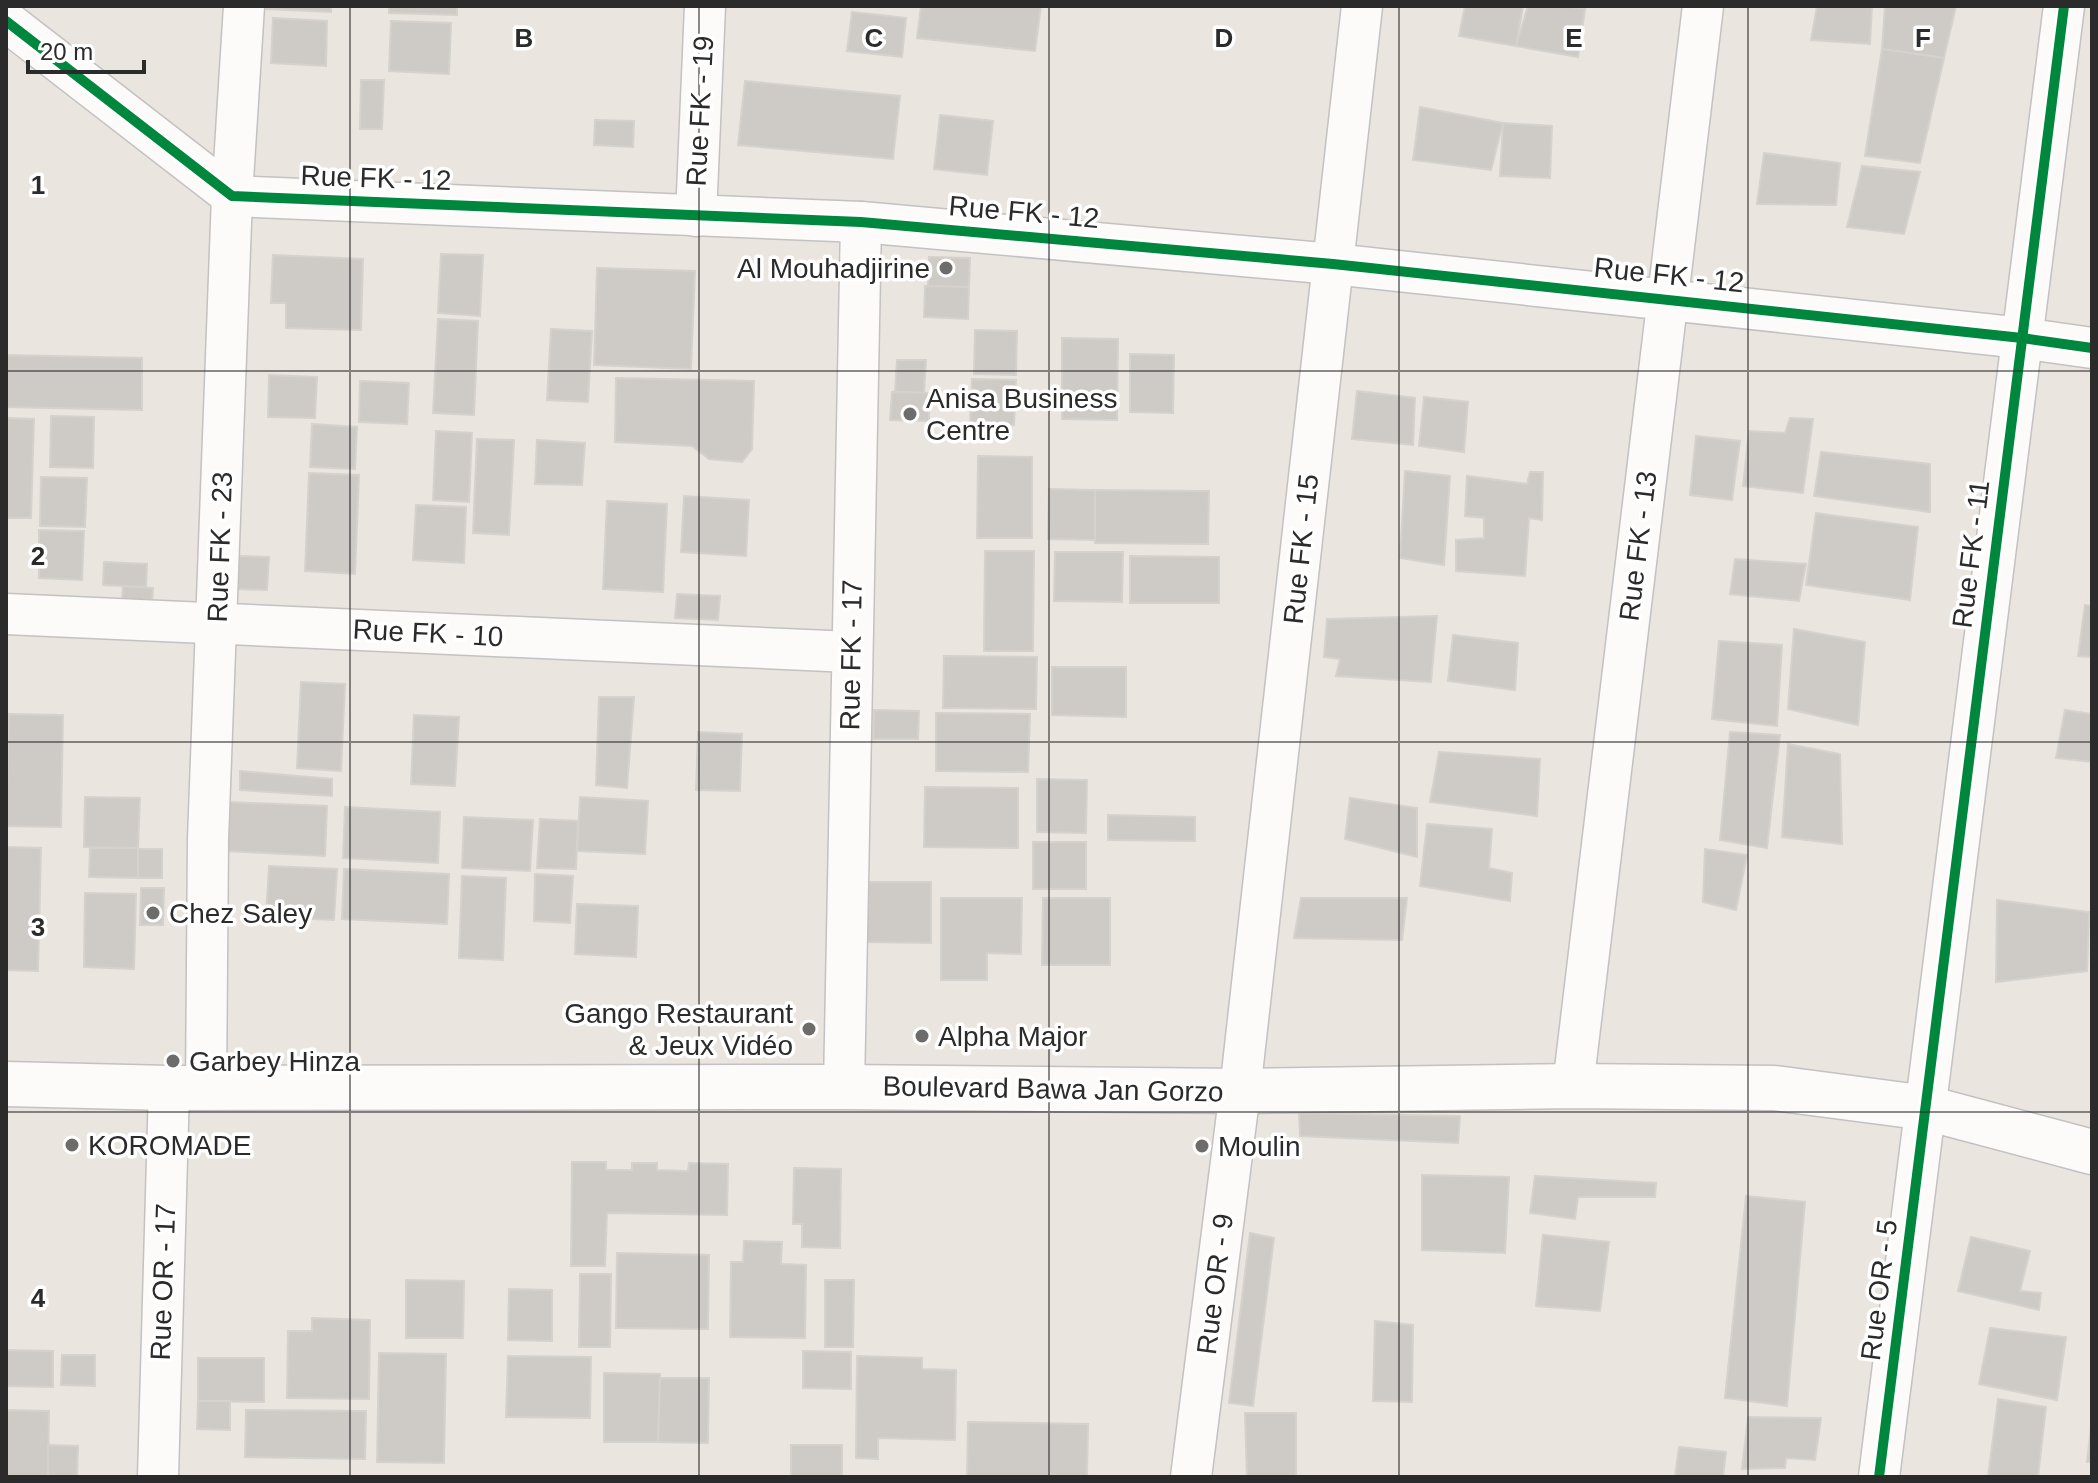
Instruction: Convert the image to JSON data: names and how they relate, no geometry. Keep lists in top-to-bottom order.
{
  "streets": {
    "main road": ["Boulevard Bawa Jan Gorzo"],
    "street": [
      "Rue FK - 19",
      "Rue FK - 12",
      "Rue FK - 13",
      "Rue FK - 23",
      "Rue FK - 15",
      "Rue FK - 11",
      "Rue FK - 10",
      "Rue FK - 17",
      "Rue OR - 17",
      "Rue OR - 9",
      "Rue OR - 5"
    ]
  },
  "crossings": [
    ["Rue FK - 19", "Rue FK - 12"],
    ["Rue FK - 12", "Rue FK - 13"],
    ["Rue FK - 12", "Rue FK - 23"],
    ["Rue FK - 12", "Rue FK - 15"],
    ["Rue FK - 12", "Rue FK - 11"],
    ["Rue FK - 12", "Rue FK - 17"],
    ["Rue FK - 13", "Boulevard Bawa Jan Gorzo"],
    ["Rue FK - 23", "Rue FK - 10"],
    ["Rue FK - 23", "Boulevard Bawa Jan Gorzo"],
    ["Rue FK - 23", "Rue OR - 17"],
    ["Rue FK - 15", "Boulevard Bawa Jan Gorzo"],
    ["Rue FK - 15", "Rue OR - 9"],
    ["Rue FK - 11", "Boulevard Bawa Jan Gorzo"],
    ["Rue FK - 11", "Rue OR - 5"],
    ["Rue FK - 10", "Rue FK - 17"],
    ["Rue FK - 17", "Boulevard Bawa Jan Gorzo"],
    ["Boulevard Bawa Jan Gorzo", "Rue OR - 17"],
    ["Boulevard Bawa Jan Gorzo", "Rue OR - 9"],
    ["Boulevard Bawa Jan Gorzo", "Rue OR - 5"]
  ],
  "places": [
    "Al Mouhadjirine",
    "Anisa Business Centre",
    "Chez Saley",
    "Gango Restaurant & Jeux Vidéo",
    "Alpha Major",
    "Garbey Hinza",
    "KOROMADE",
    "Moulin"
  ],
  "scale_bar": "20 m",
  "grid": {
    "columns": [
      "B",
      "C",
      "D",
      "E",
      "F"
    ],
    "rows": [
      "1",
      "2",
      "3",
      "4"
    ]
  }
}
